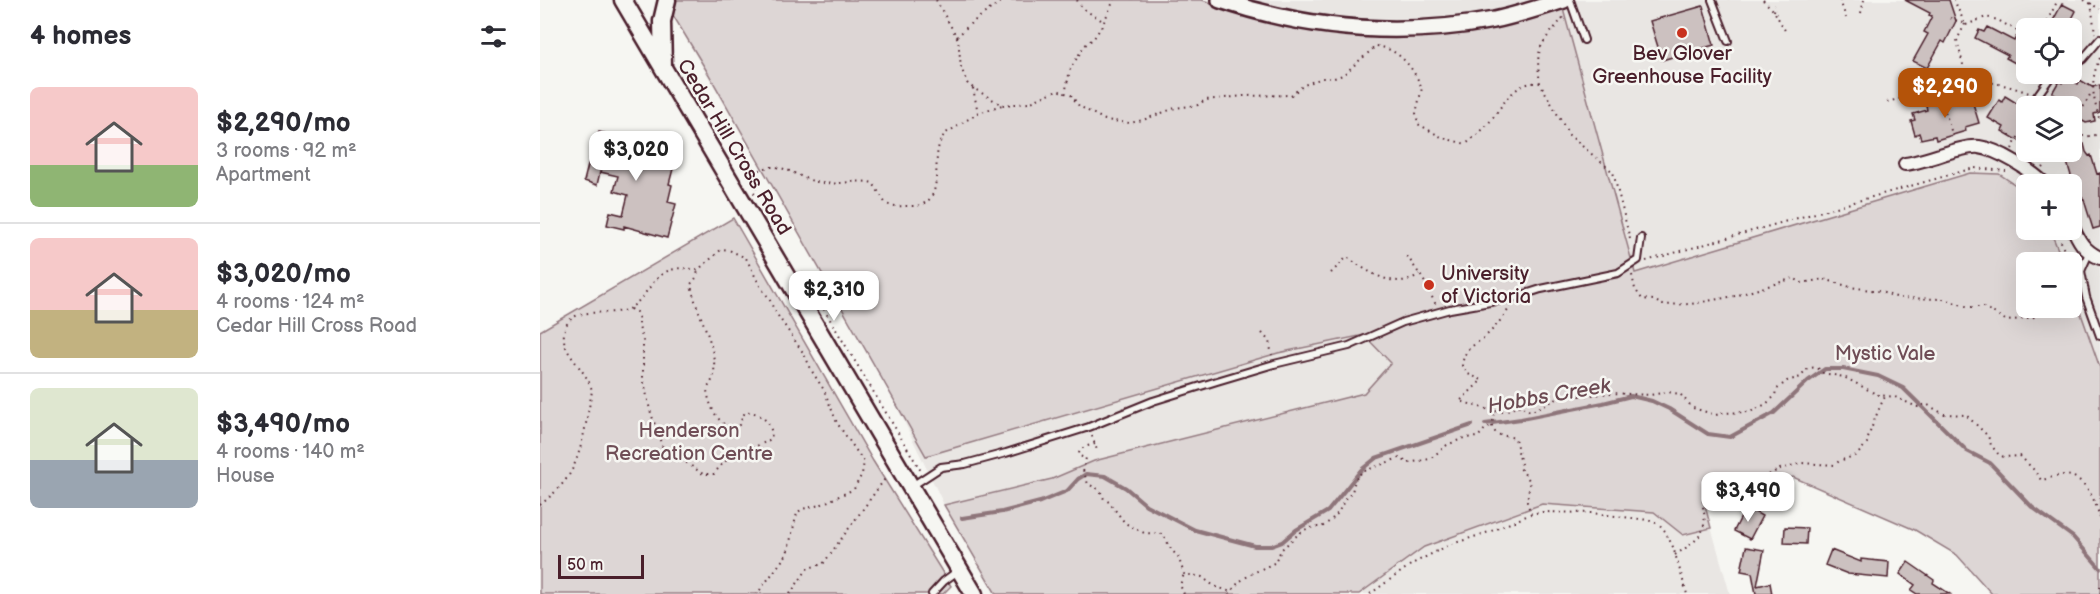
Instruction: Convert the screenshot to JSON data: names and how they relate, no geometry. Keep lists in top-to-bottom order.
{
  "streets": {
    "main road": ["Cedar Hill Cross Road"]
  },
  "water": ["Hobbs Creek"],
  "parks": ["Mystic Vale", "Henderson Recreation Centre"],
  "places": ["Bev Glover Greenhouse Facility", "University of Victoria"],
  "scale_bar": "50 m",
  "page": {
    "heading": "4 homes",
    "map_buttons": ["+", "−"],
    "price": [
      "$2,290",
      "$3,020",
      "$2,310",
      "$3,490"
    ],
    "list": [
      {
        "name": "$2,290/mo",
        "note": "3 rooms · 92 m² · Apartment"
      },
      {
        "name": "$3,020/mo",
        "note": "4 rooms · 124 m² · Cedar Hill Cross Road"
      },
      {
        "name": "$3,490/mo",
        "note": "4 rooms · 140 m² · House"
      }
    ],
    "scale": "50 m"
  }
}
